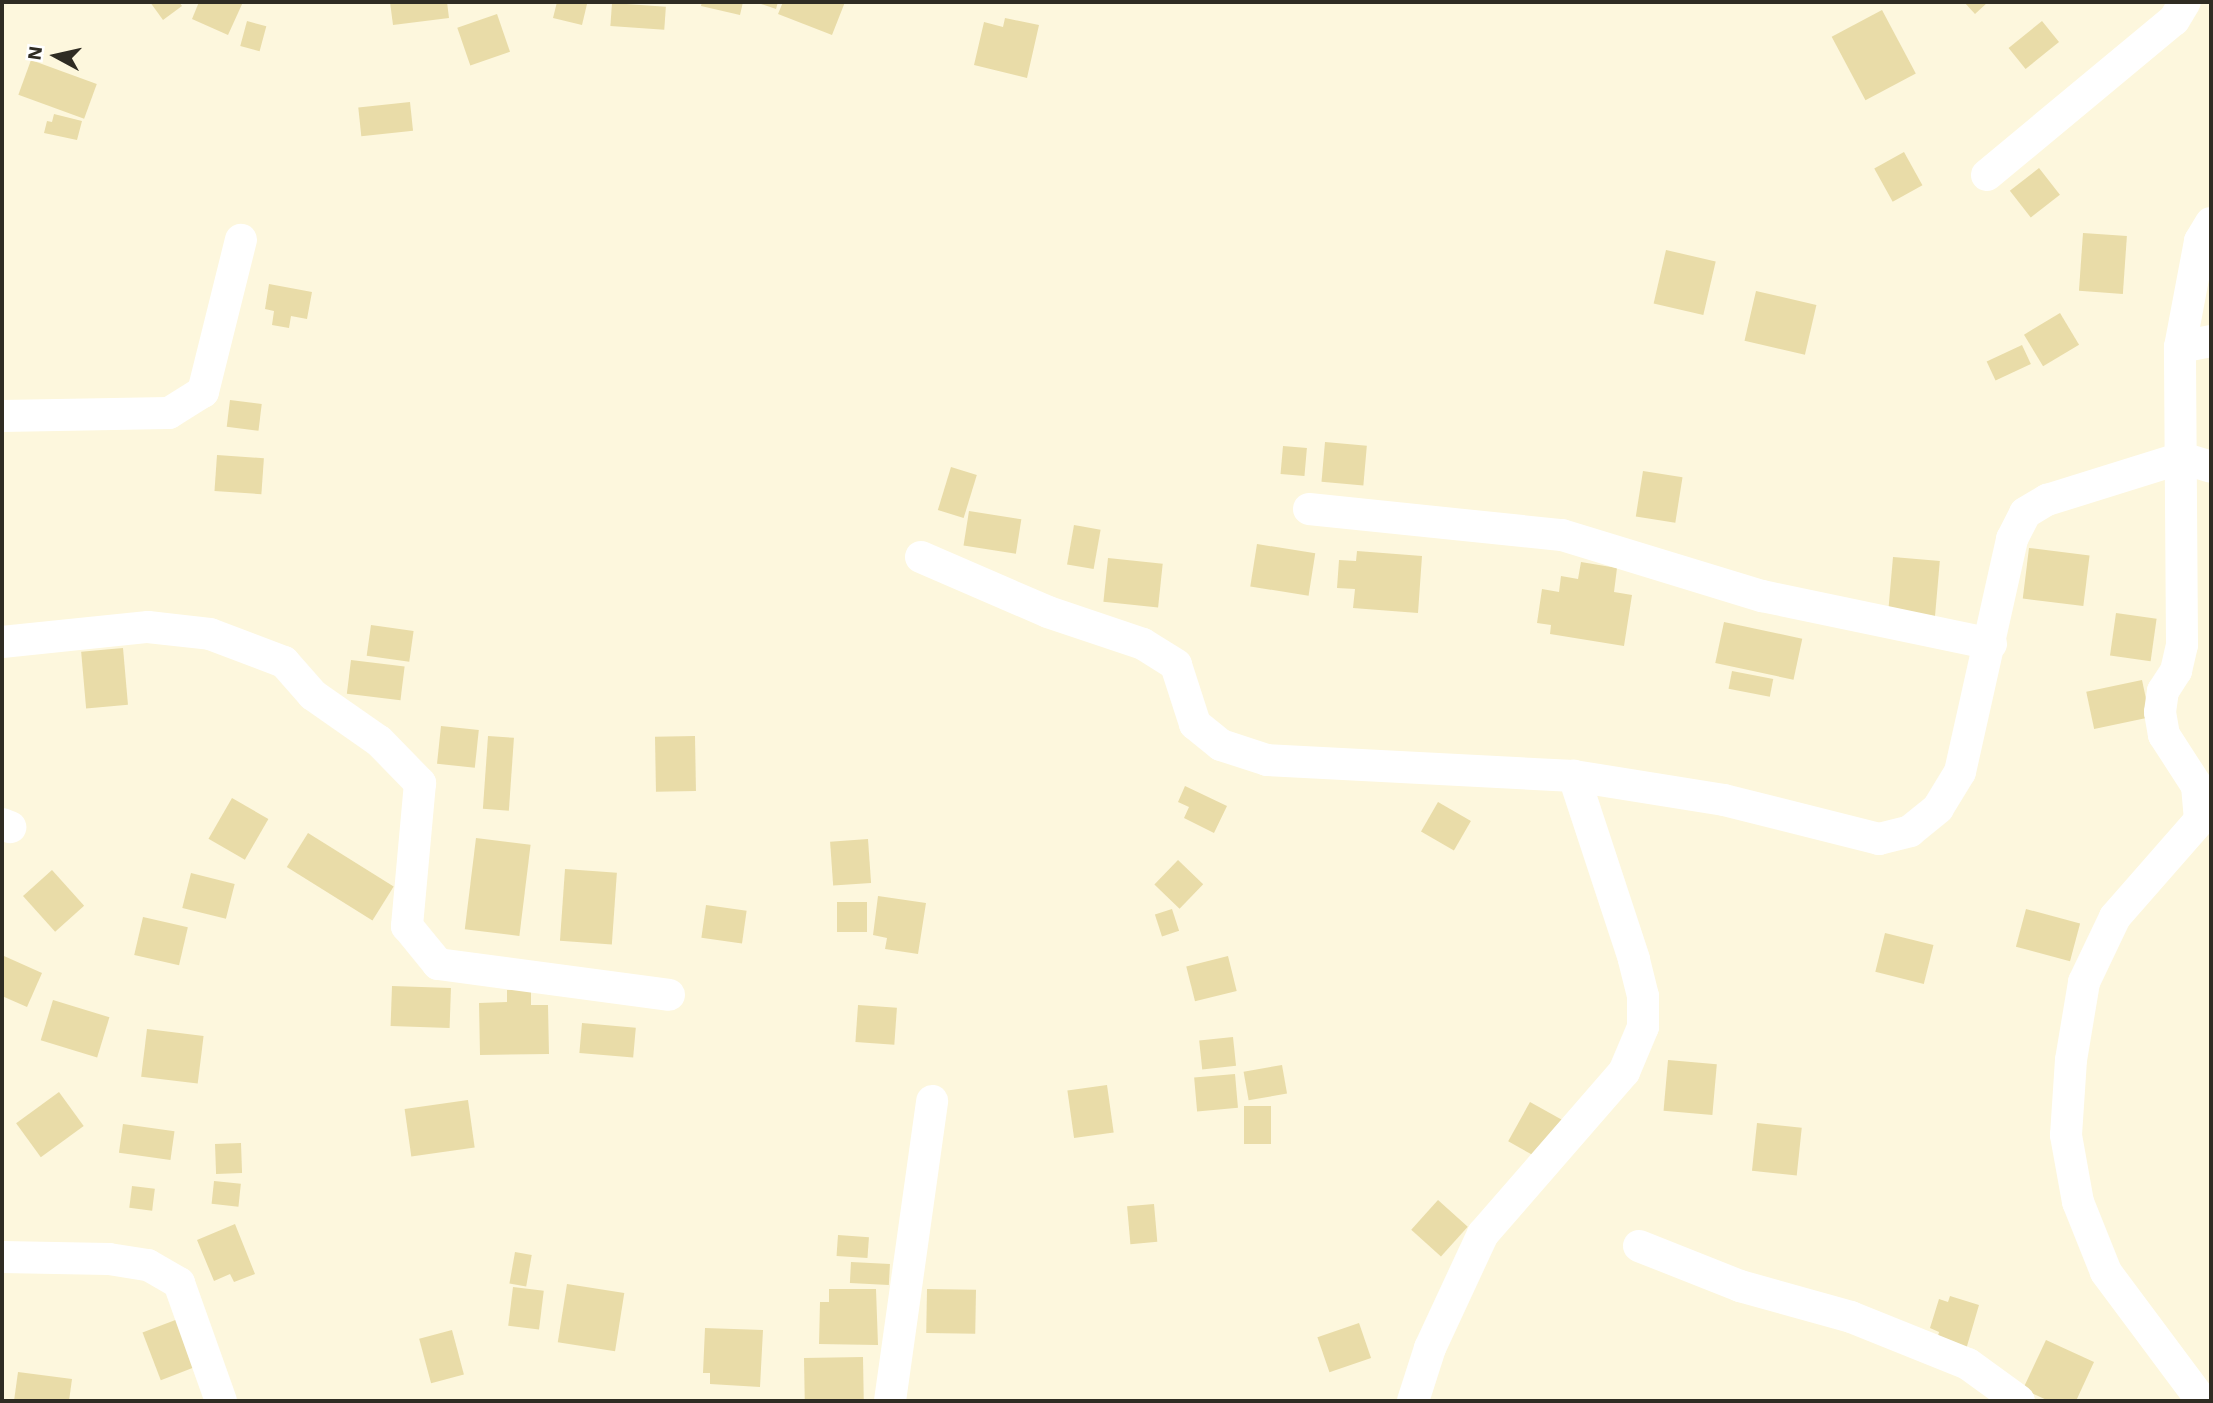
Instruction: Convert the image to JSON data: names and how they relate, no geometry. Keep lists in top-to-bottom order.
{
  "north": "left"
}
